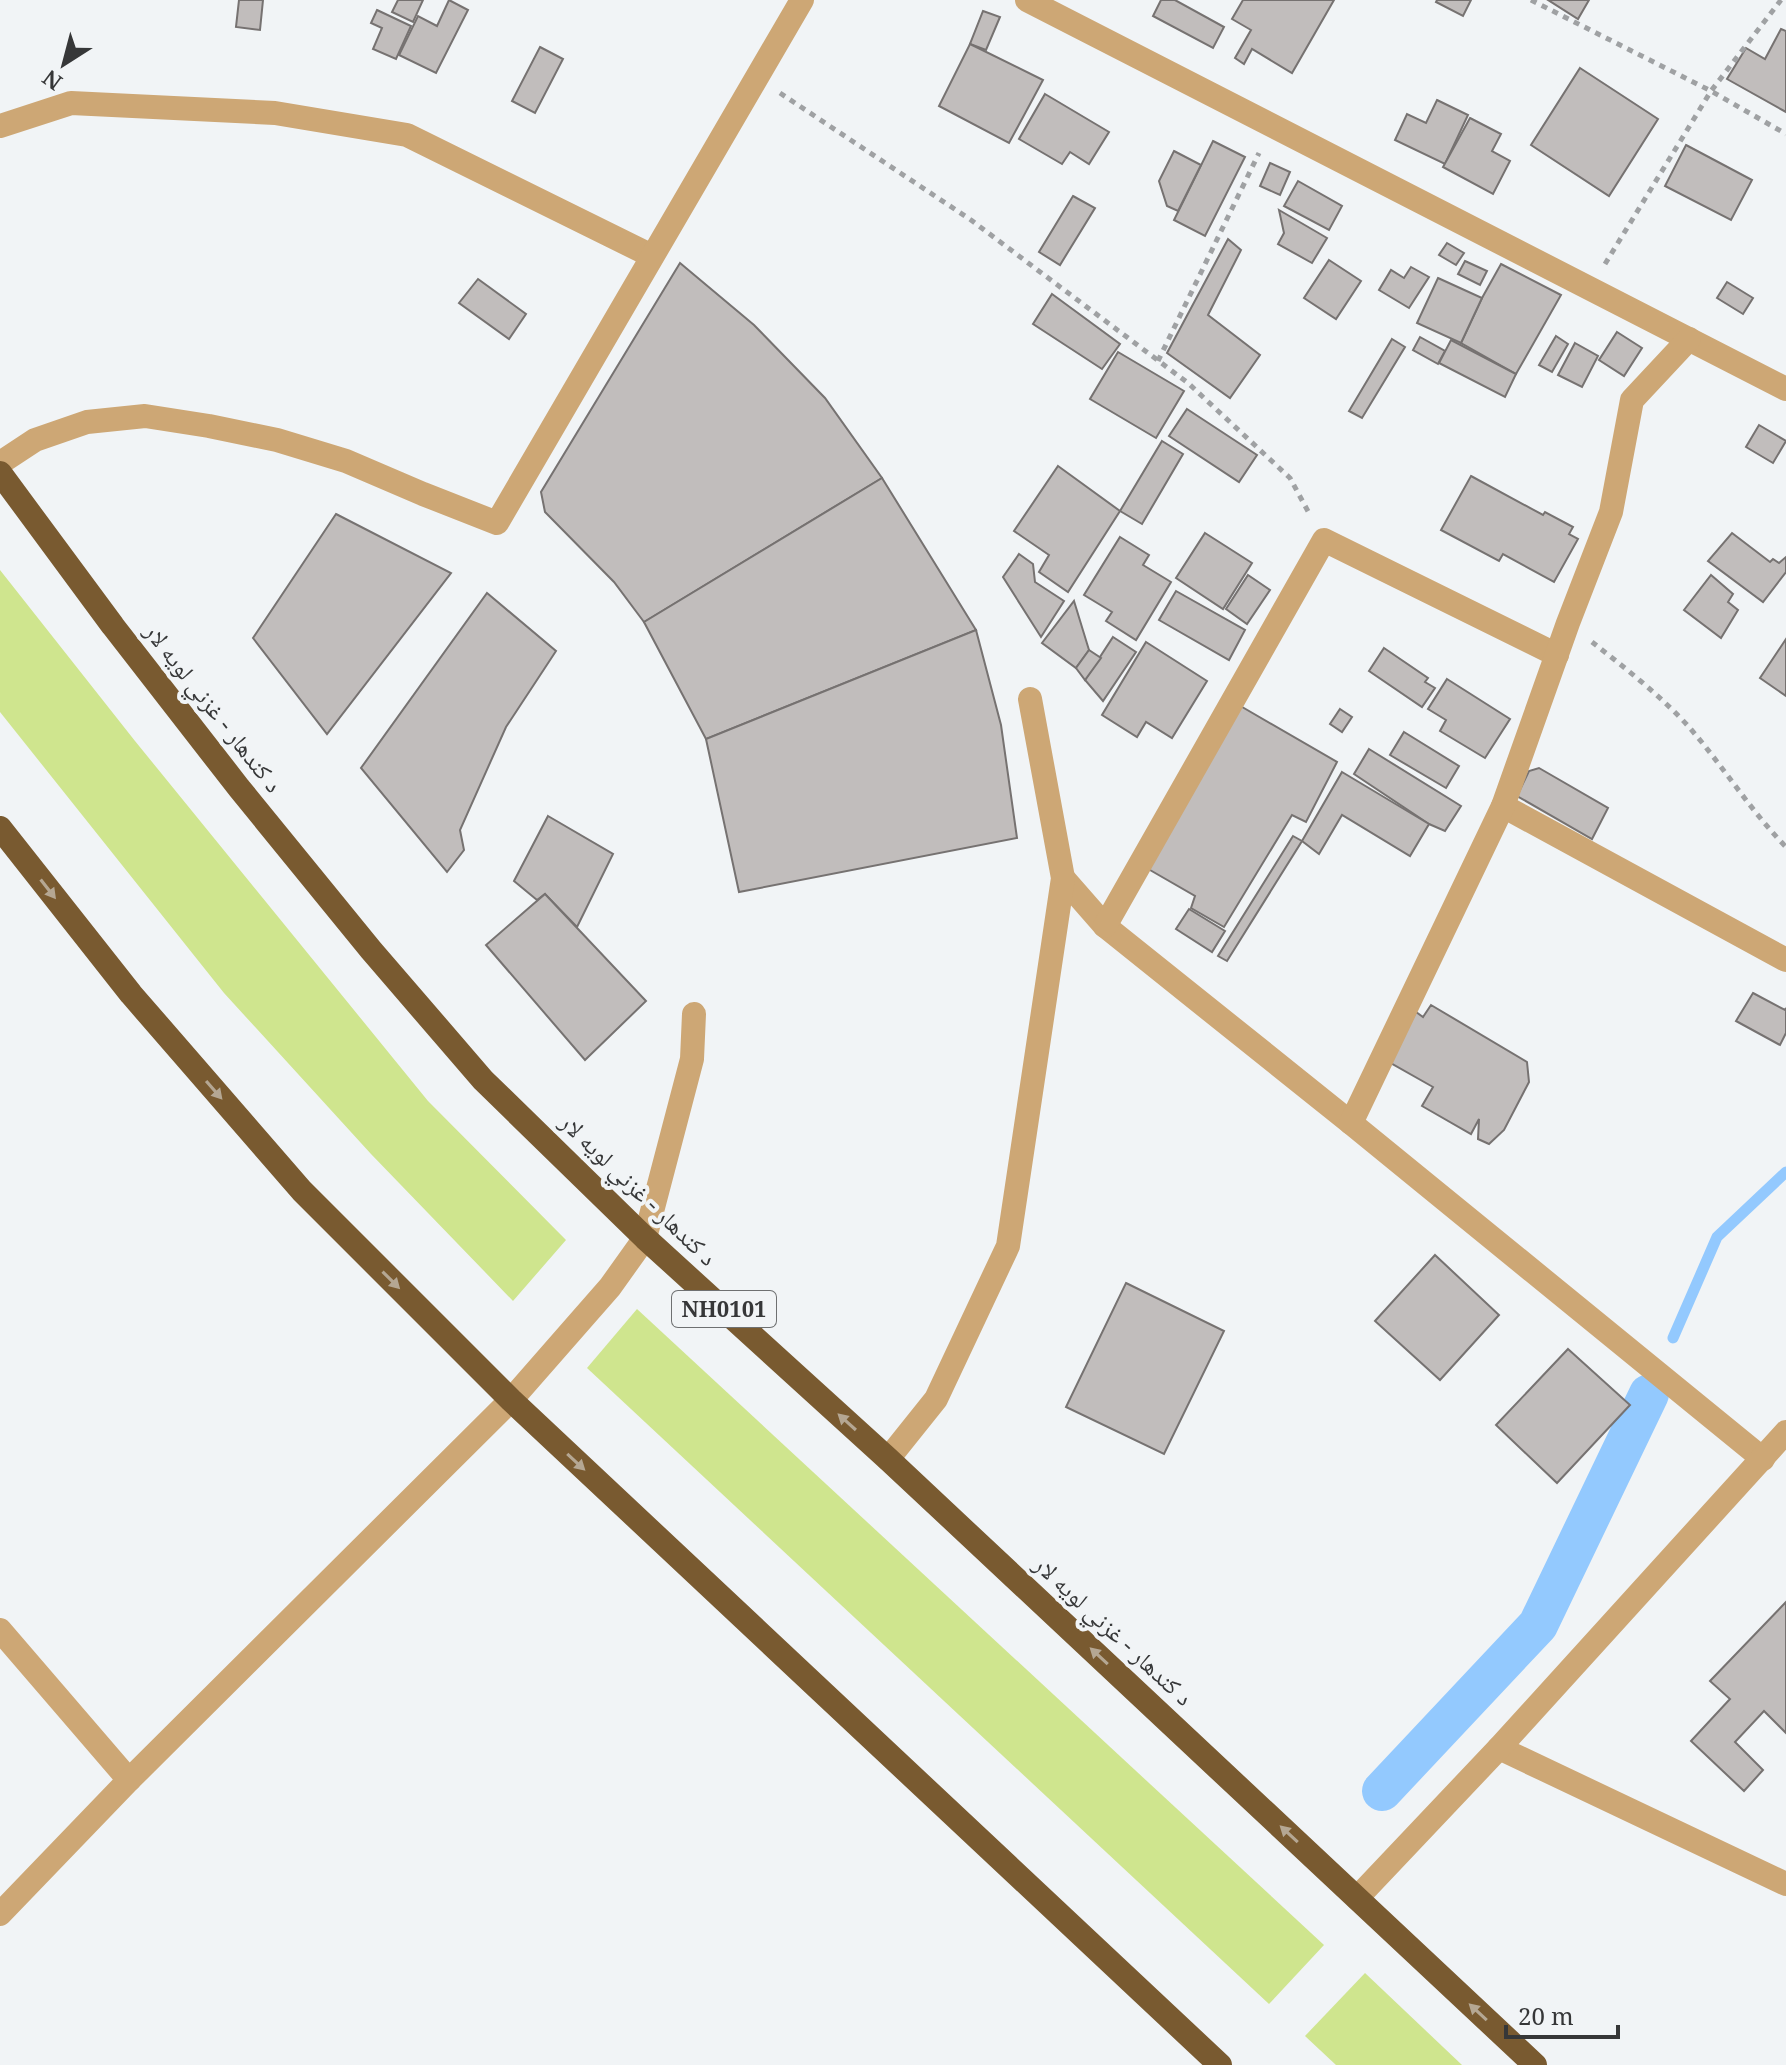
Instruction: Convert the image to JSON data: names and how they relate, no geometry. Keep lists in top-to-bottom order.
{
  "streets": {
    "highway": ["د کندهار - غزني لويه لار", "NH0101"]
  },
  "scale_bar": "20 m",
  "north": "bottom left"
}
